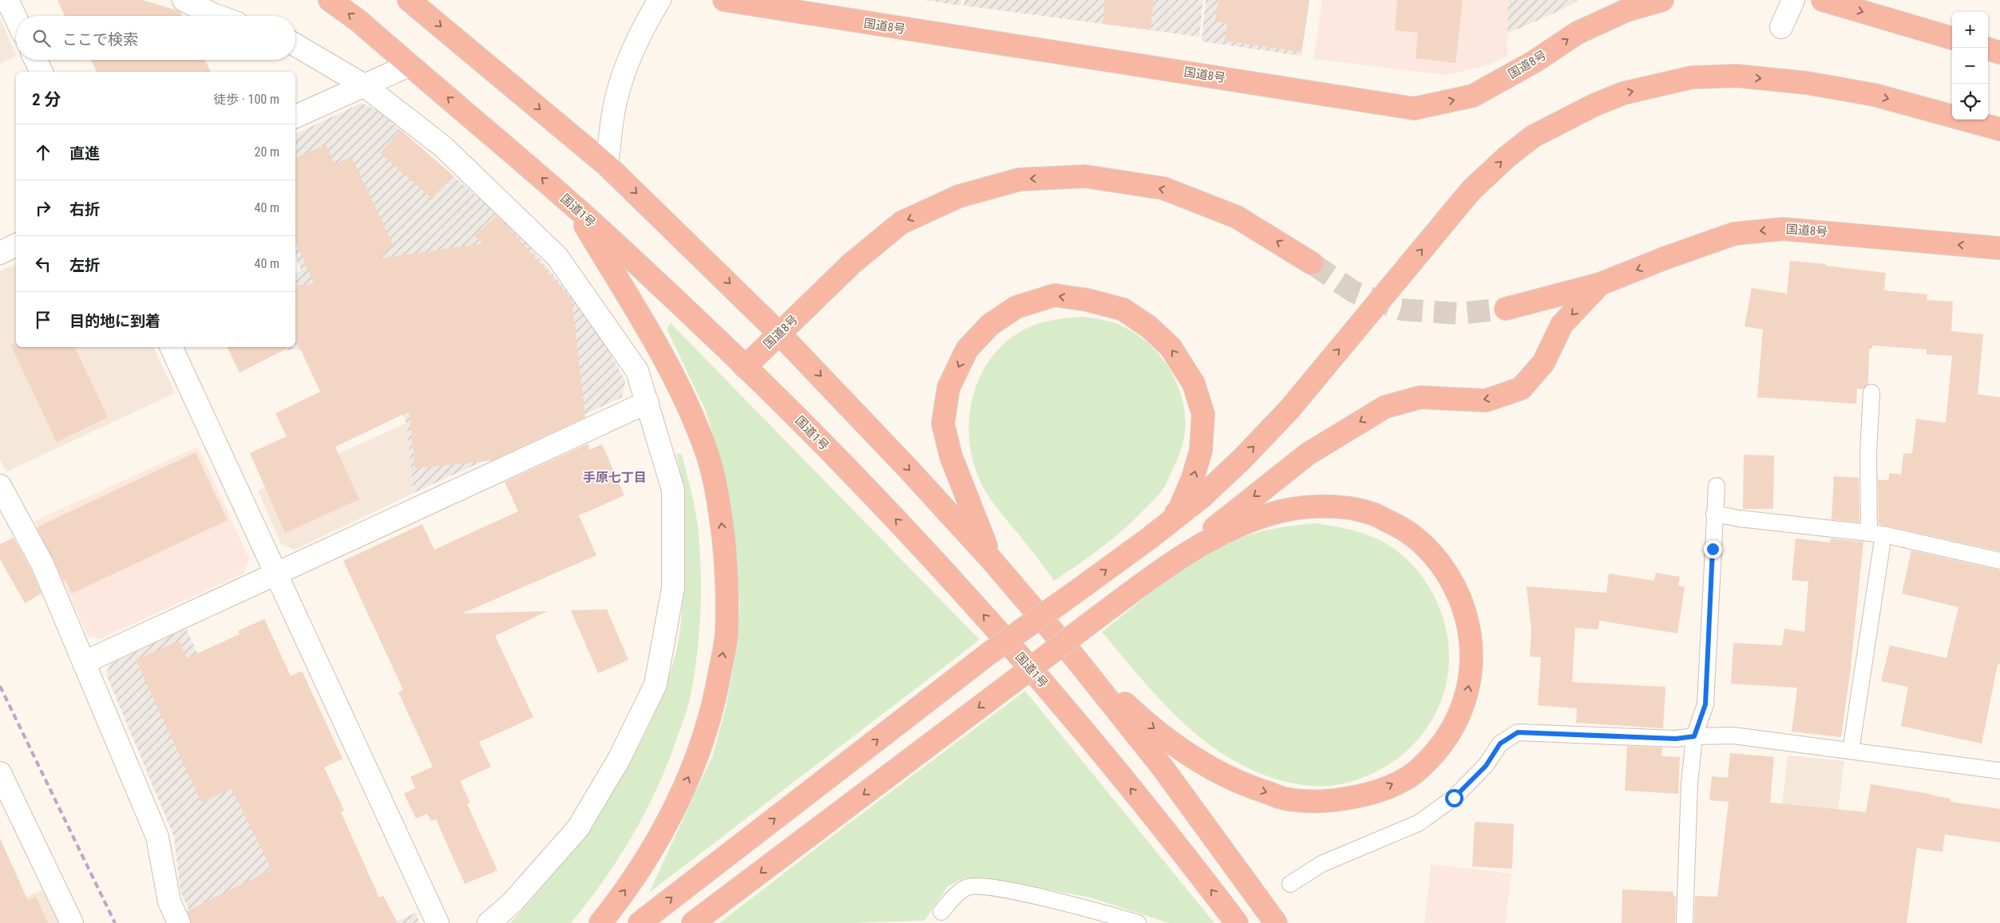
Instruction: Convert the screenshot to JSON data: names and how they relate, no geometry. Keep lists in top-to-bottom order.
{
  "streets": {
    "highway": ["国道8号", "国道1号"]
  },
  "crossings": [
    ["国道8号", "国道1号"]
  ],
  "districts": ["手原七丁目"],
  "page": {
    "map_buttons": ["+", "−"],
    "search": "ここで検索",
    "heading": ["2 分", "徒歩 · 100 m"],
    "list": [
      ["直進", "20 m"],
      ["右折", "40 m"],
      ["左折", "40 m"],
      "目的地に到着"
    ]
  }
}
